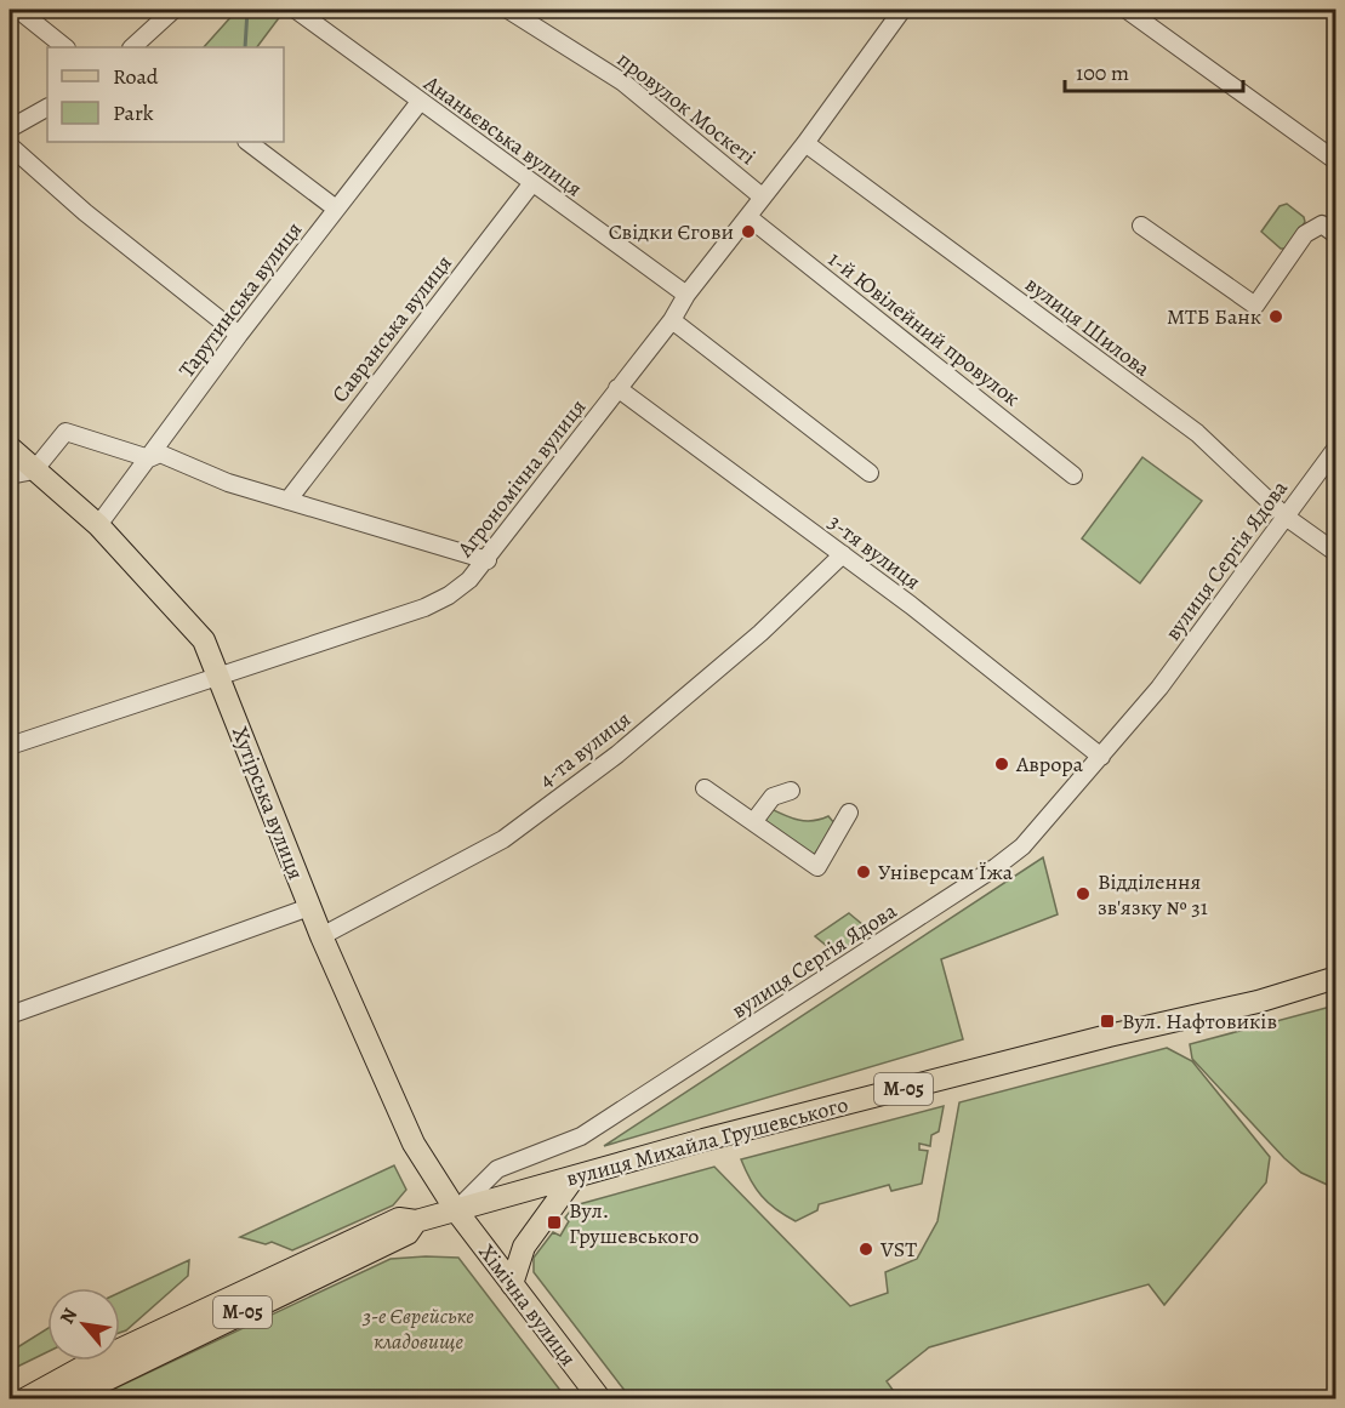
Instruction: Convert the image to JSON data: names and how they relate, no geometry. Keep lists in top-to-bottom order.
{
  "streets": {
    "main road": [
      "Хутірська вулиця",
      "М-05",
      "вулиця Михайла Грушевського",
      "Хімічна вулиця"
    ],
    "street": [
      "провулок Москеті",
      "Ананьєвська вулиця",
      "Тарутинська вулиця",
      "вулиця Шилова",
      "Савранська вулиця",
      "1-й Ювілейний провулок",
      "Агрономічна вулиця",
      "3-тя вулиця",
      "вулиця Сергія Ядова",
      "4-та вулиця"
    ]
  },
  "crossings": [
    ["провулок Москеті", "Агрономічна вулиця"],
    ["Ананьєвська вулиця", "Тарутинська вулиця"],
    ["Ананьєвська вулиця", "Савранська вулиця"],
    ["Ананьєвська вулиця", "Агрономічна вулиця"],
    ["Тарутинська вулиця", "Хутірська вулиця"],
    ["вулиця Шилова", "Агрономічна вулиця"],
    ["вулиця Шилова", "вулиця Сергія Ядова"],
    ["1-й Ювілейний провулок", "Агрономічна вулиця"],
    ["Агрономічна вулиця", "3-тя вулиця"],
    ["Агрономічна вулиця", "Хутірська вулиця"],
    ["3-тя вулиця", "вулиця Сергія Ядова"],
    ["3-тя вулиця", "4-та вулиця"],
    ["вулиця Сергія Ядова", "Хутірська вулиця"],
    ["вулиця Сергія Ядова", "вулиця Михайла Грушевського"],
    ["вулиця Сергія Ядова", "Хімічна вулиця"],
    ["4-та вулиця", "Хутірська вулиця"],
    ["Хутірська вулиця", "вулиця Михайла Грушевського"],
    ["Хутірська вулиця", "Хімічна вулиця"],
    ["М-05", "вулиця Михайла Грушевського"],
    ["вулиця Михайла Грушевського", "Хімічна вулиця"]
  ],
  "parks": ["3-е Єврейське кладовище"],
  "places": {
    "other": [
      "Свідки Єгови",
      "МТБ Банк",
      "Аврора",
      "Універсам Їжа",
      "Відділення зв'язку № 31",
      "VST"
    ],
    "transit": ["Вул. Нафтовиків", "Вул. Грушевського"]
  },
  "legend": ["Road", "Park"],
  "scale_bar": "100 m",
  "north": "top left"
}
